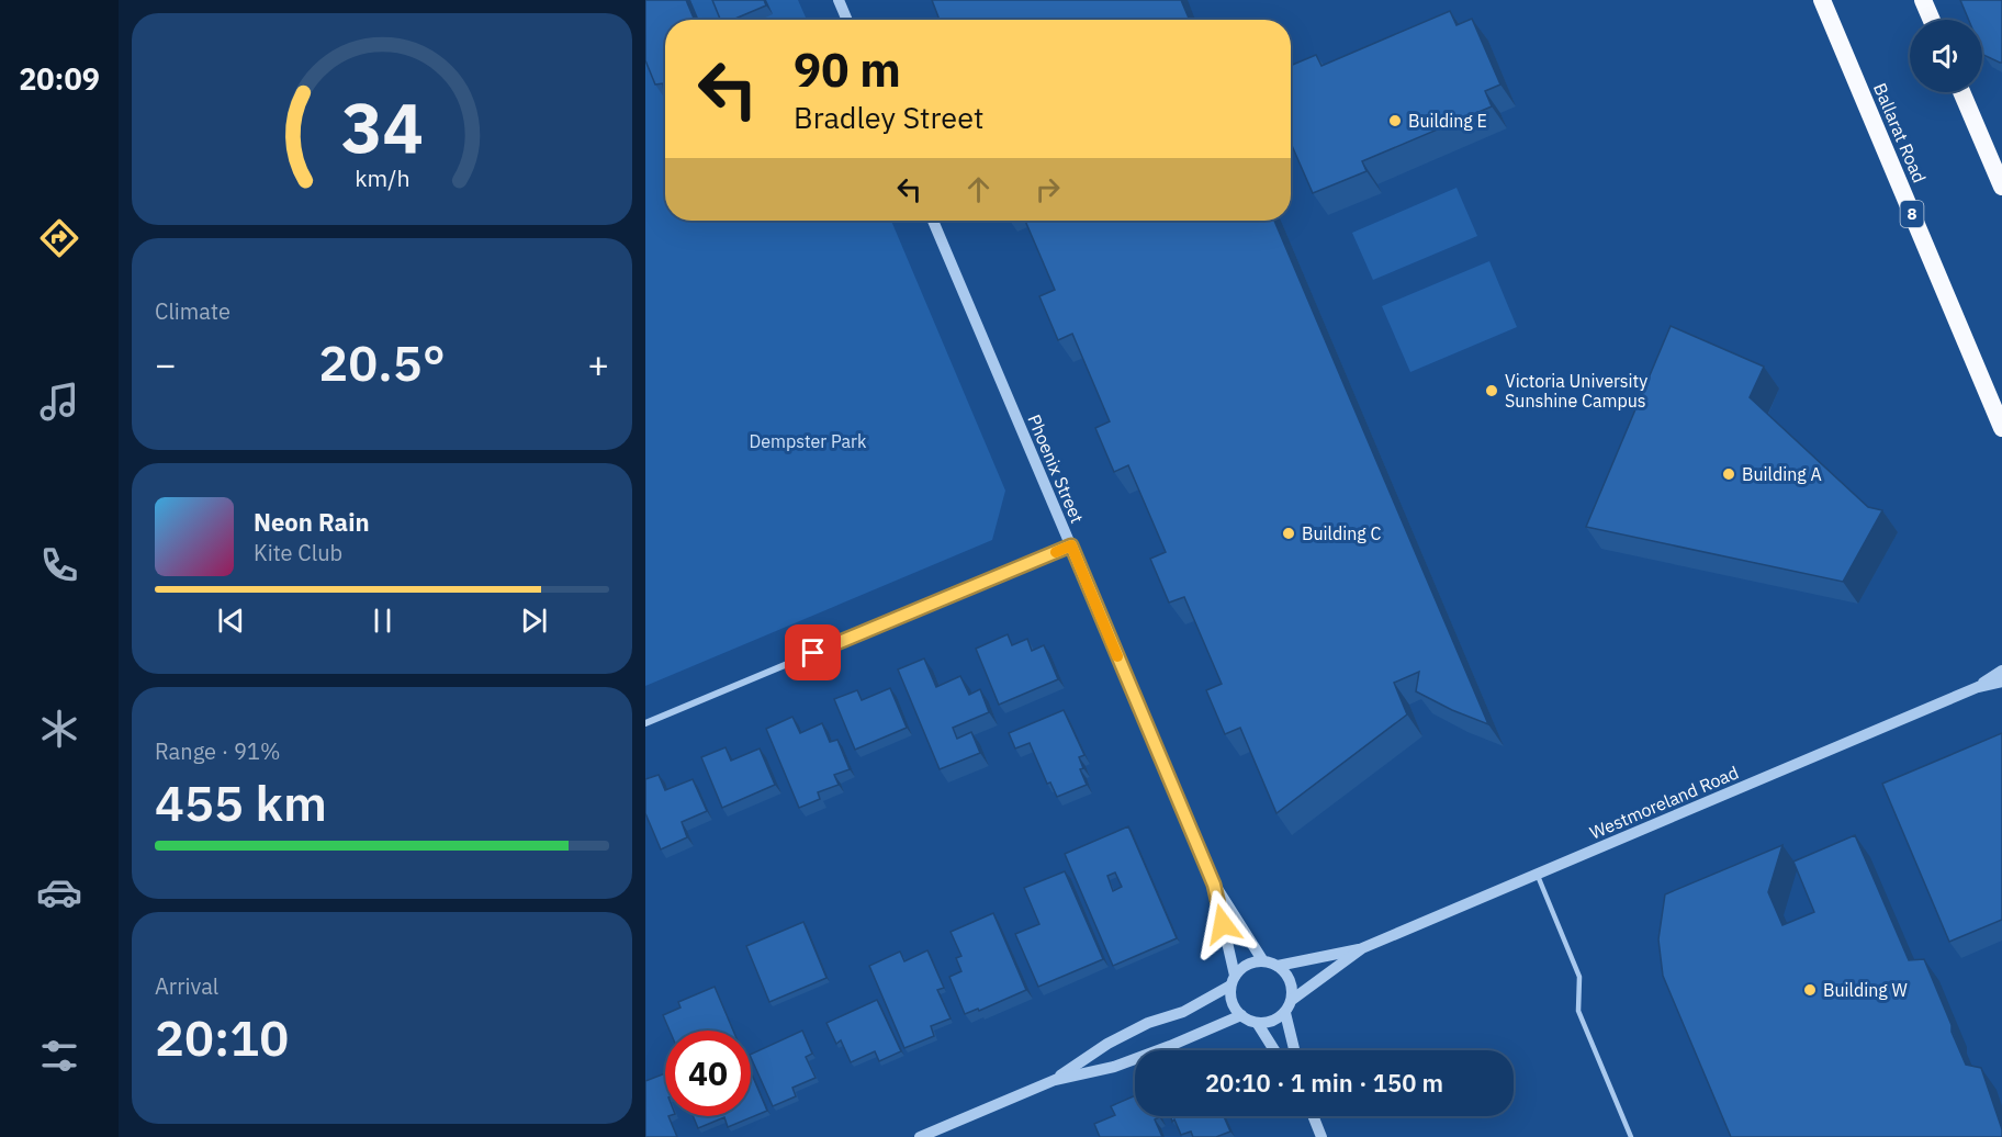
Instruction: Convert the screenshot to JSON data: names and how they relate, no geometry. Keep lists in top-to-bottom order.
{
  "streets": {
    "highway": ["Ballarat Road", "8"],
    "street": ["Phoenix Street", "Westmoreland Road"]
  },
  "crossings": [
    ["Phoenix Street", "Westmoreland Road"]
  ],
  "parks": ["Dempster Park"],
  "places": [
    "Building E",
    "Victoria University Sunshine Campus",
    "Building A",
    "Building C",
    "Building W"
  ],
  "page": {
    "tabs": "20:09",
    "turn": ["90 m", "Bradley Street"],
    "tile": [
      "Climate",
      ["Range · 91%", "455 km"],
      ["Arrival", "20:10"]
    ],
    "heat": ["−", "20.5°", "+"],
    "song": ["Neon Rain", "Kite Club"],
    "limit": "40",
    "trip": "20:10 · 1 min · 150 m",
    "gauge": ["34", "km/h"]
  }
}
